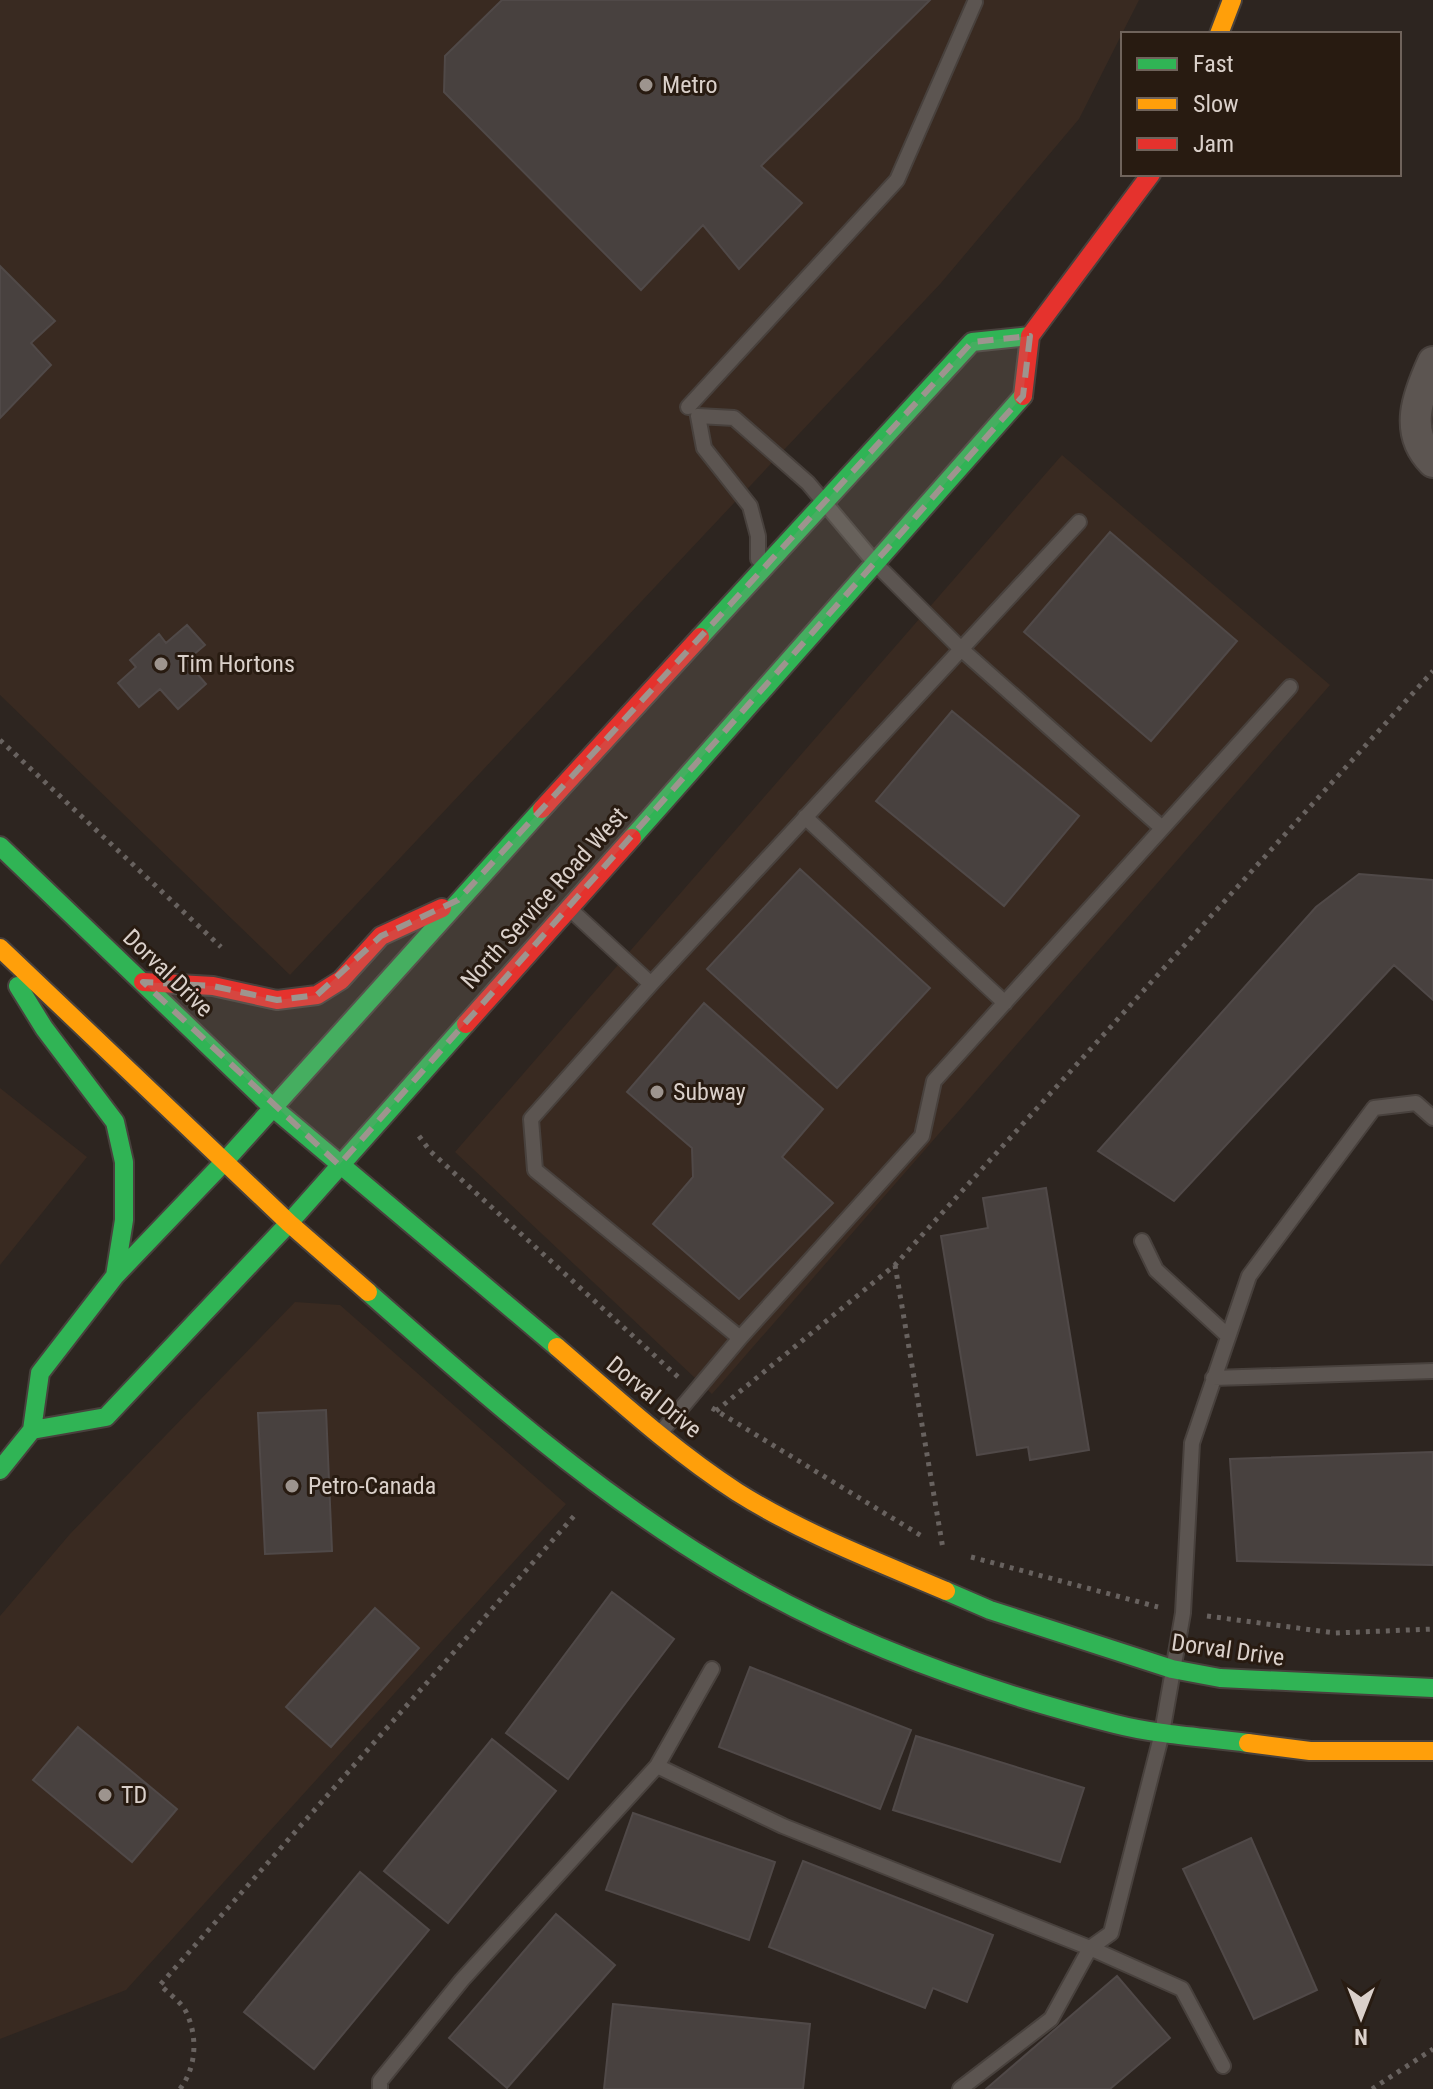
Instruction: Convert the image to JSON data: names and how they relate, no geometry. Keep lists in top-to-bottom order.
{
  "streets": {
    "main road": ["North Service Road West", "Dorval Drive"]
  },
  "crossings": [
    ["North Service Road West", "Dorval Drive"]
  ],
  "places": [
    "Metro",
    "Tim Hortons",
    "Subway",
    "Petro-Canada",
    "TD"
  ],
  "legend": ["Fast", "Slow", "Jam"],
  "north": "bottom"
}
